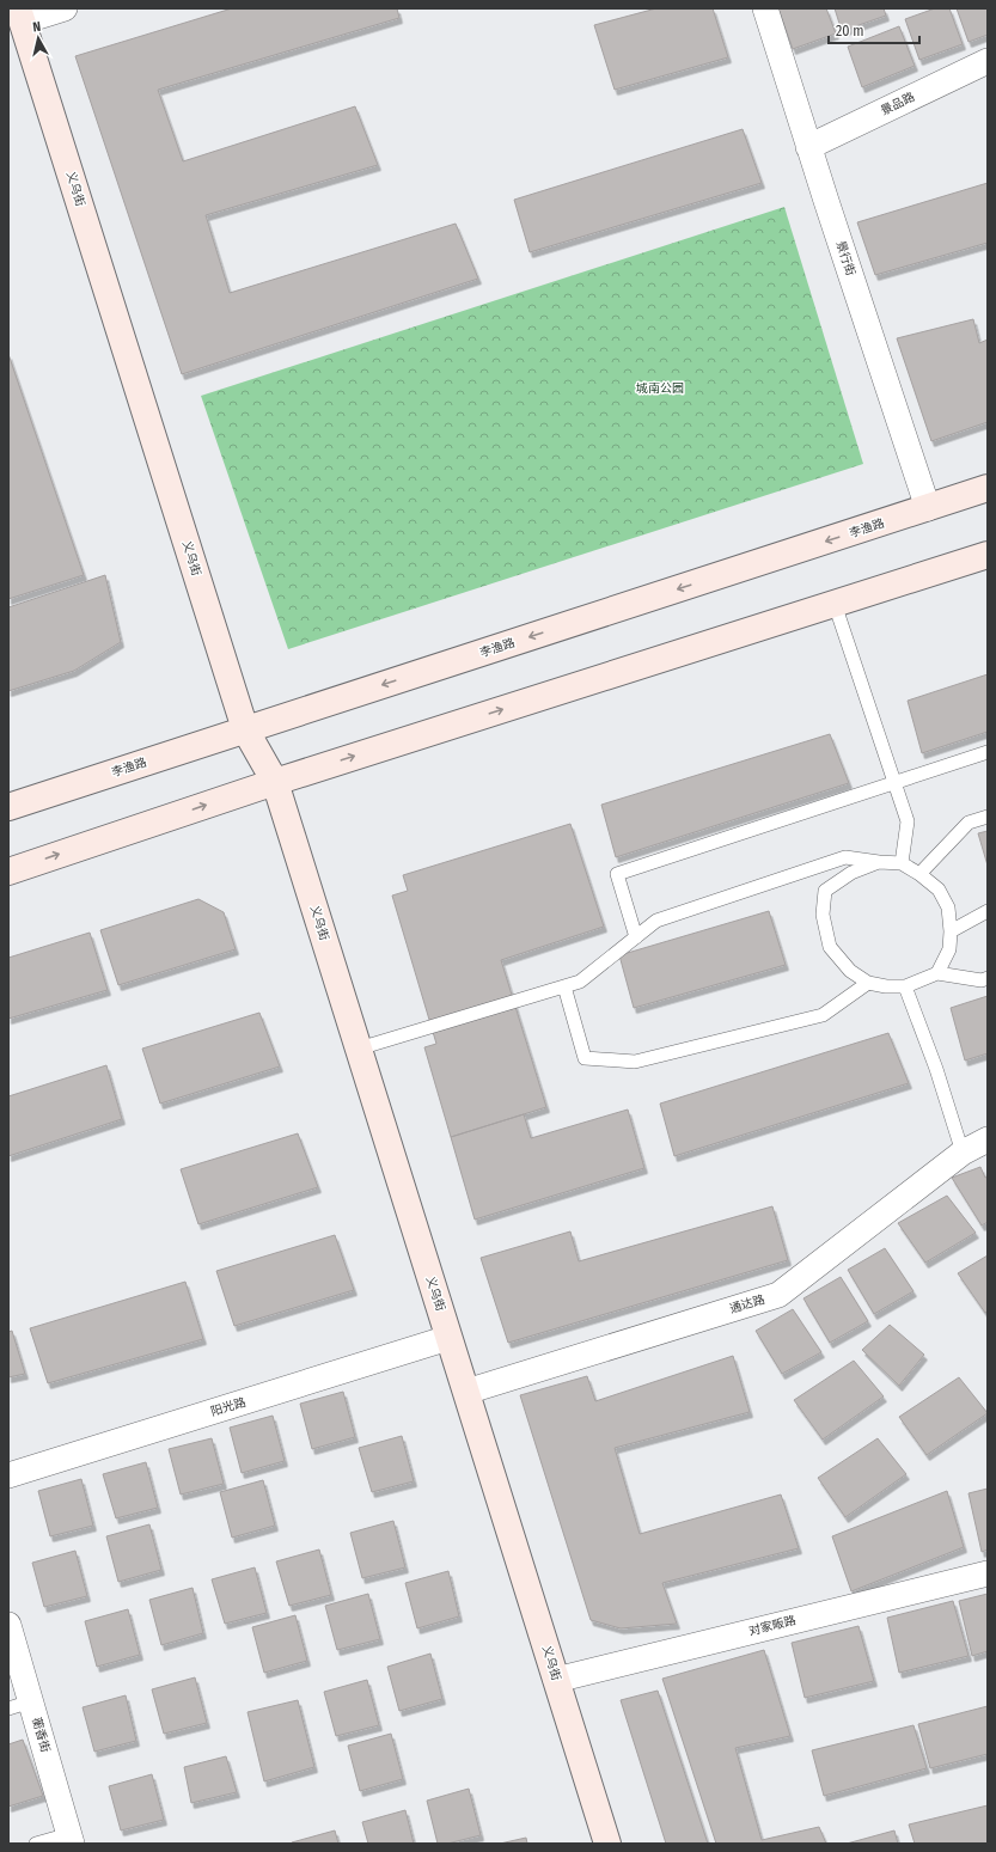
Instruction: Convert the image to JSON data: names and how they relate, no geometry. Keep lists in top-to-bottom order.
{
  "streets": {
    "main road": ["义乌街", "李渔路"],
    "street": [
      "景品路",
      "景行街",
      "通达路",
      "阳光路",
      "对家畈路",
      "蘅香街"
    ]
  },
  "crossings": [
    ["景品路", "景行街"],
    ["义乌街", "李渔路"],
    ["义乌街", "通达路"],
    ["义乌街", "阳光路"],
    ["义乌街", "对家畈路"],
    ["景行街", "李渔路"]
  ],
  "parks": ["城南公园"],
  "scale_bar": "20 m",
  "north": "top"
}
